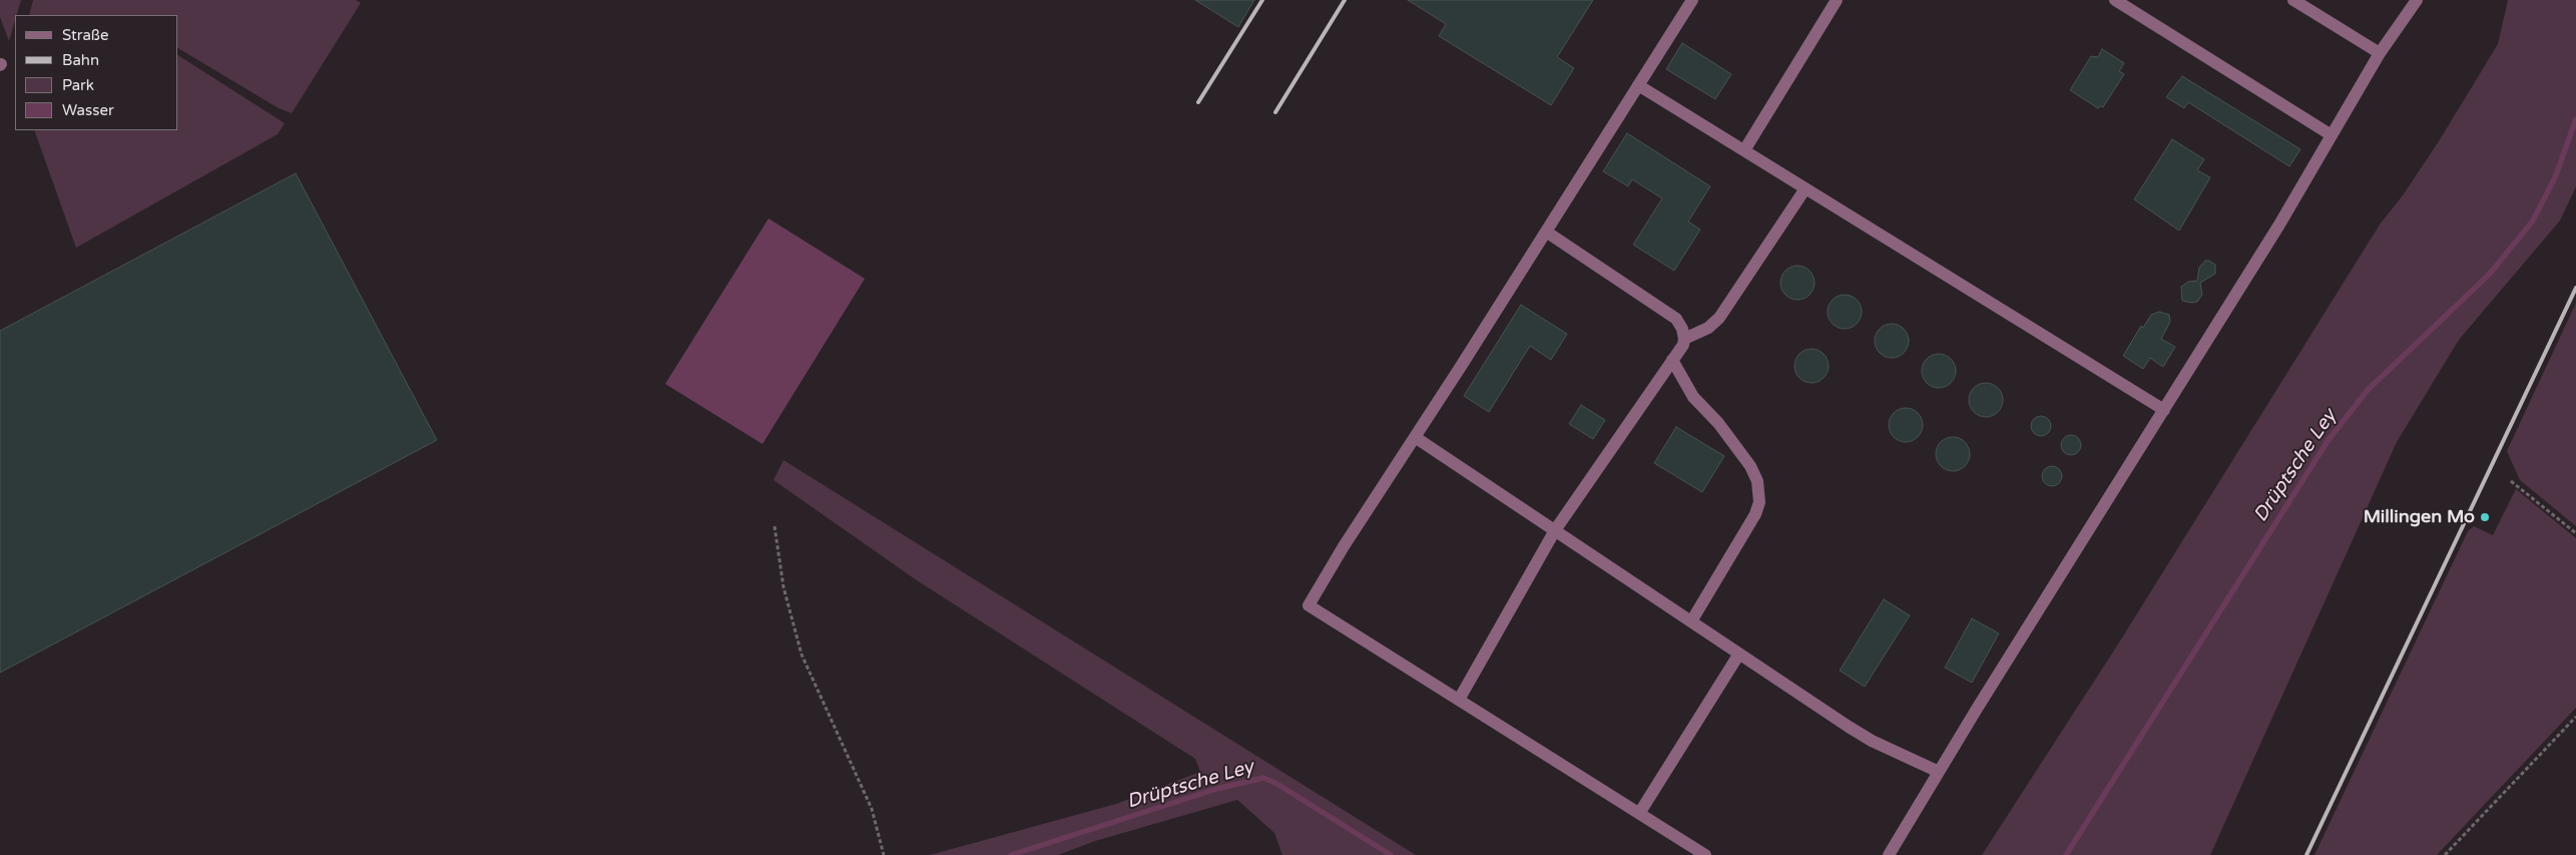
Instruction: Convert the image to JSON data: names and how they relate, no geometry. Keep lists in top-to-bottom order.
{
  "water": ["Drüptsche Ley"],
  "places": ["Millingen Mo"],
  "legend": [
    "Straße",
    "Bahn",
    "Park",
    "Wasser"
  ]
}
